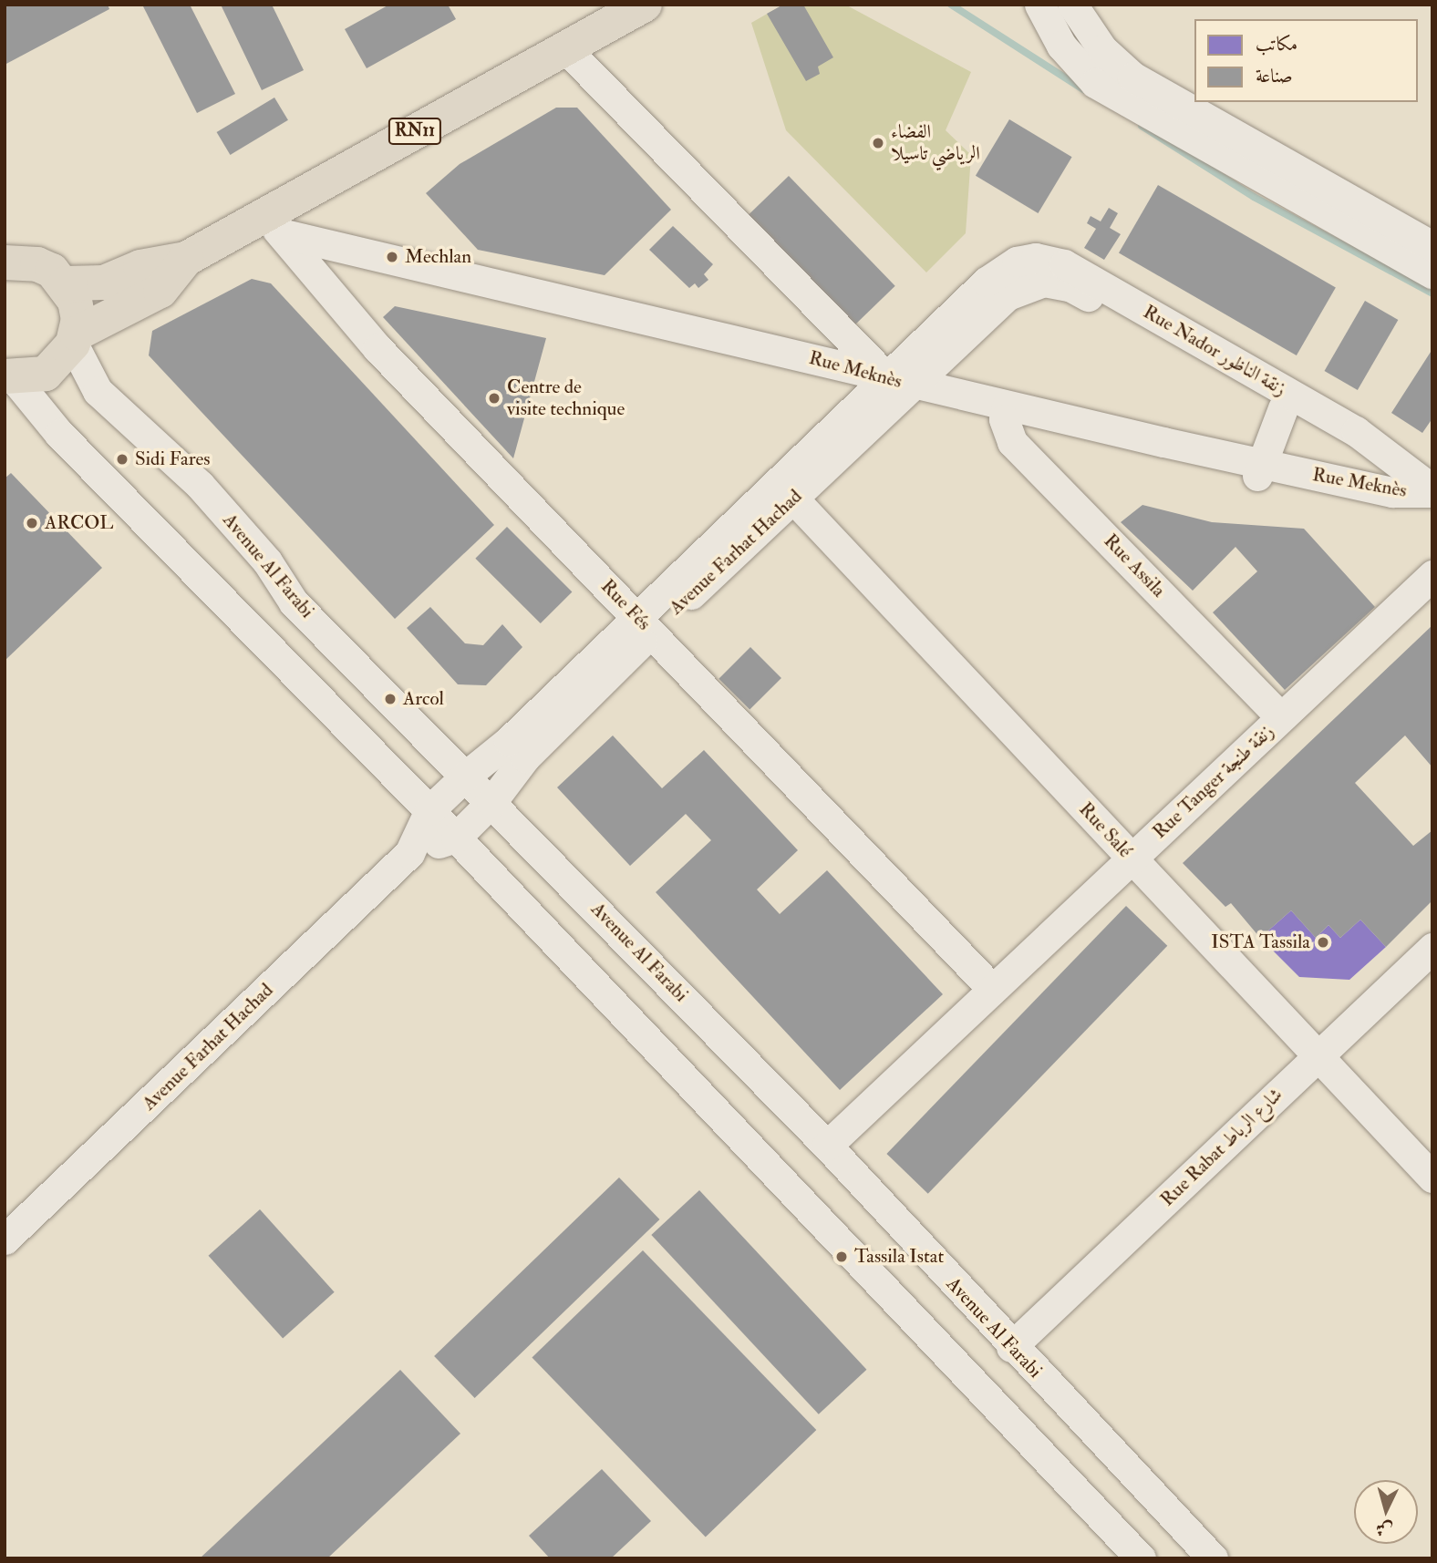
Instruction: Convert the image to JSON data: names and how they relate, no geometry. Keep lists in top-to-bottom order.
{
  "streets": {
    "main road": ["RN11"],
    "street": [
      "Rue Nador زنقة الناظور",
      "Rue Meknès",
      "Avenue Farhat Hachad",
      "Avenue Al Farabi",
      "Rue Assila",
      "Rue Fés",
      "Rue Tanger زنقة طنجة",
      "Rue Salé",
      "Rue Rabat شارع الرباط"
    ]
  },
  "crossings": [
    ["RN11", "Rue Meknès"],
    ["RN11", "Avenue Al Farabi"],
    ["RN11", "Rue Fés"],
    ["Rue Nador زنقة الناظور", "Rue Meknès"],
    ["Rue Nador زنقة الناظور", "Avenue Farhat Hachad"],
    ["Rue Meknès", "Avenue Farhat Hachad"],
    ["Rue Meknès", "Rue Assila"],
    ["Rue Meknès", "Rue Fés"],
    ["Avenue Farhat Hachad", "Avenue Al Farabi"],
    ["Avenue Farhat Hachad", "Rue Fés"],
    ["Avenue Farhat Hachad", "Rue Salé"],
    ["Avenue Al Farabi", "Rue Tanger زنقة طنجة"],
    ["Avenue Al Farabi", "Rue Rabat شارع الرباط"],
    ["Rue Assila", "Rue Tanger زنقة طنجة"],
    ["Rue Fés", "Rue Tanger زنقة طنجة"],
    ["Rue Tanger زنقة طنجة", "Rue Salé"],
    ["Rue Salé", "Rue Rabat شارع الرباط"]
  ],
  "places": [
    "الفضاء الرياضي تاسيلا",
    "Mechlan",
    "Centre de visite technique",
    "Sidi Fares",
    "ARCOL",
    "Arcol",
    "ISTA Tassila",
    "Tassila Istat"
  ],
  "legend": ["مكاتب", "صناعة"],
  "north": "bottom"
}
